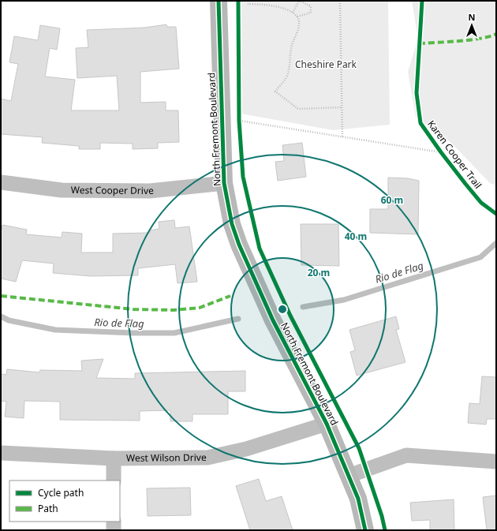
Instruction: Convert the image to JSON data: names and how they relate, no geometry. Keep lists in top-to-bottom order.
{
  "streets": {
    "street": ["North Fremont Boulevard", "West Cooper Drive", "West Wilson Drive"],
    "cycle path": ["Karen Cooper Trail"]
  },
  "crossings": [
    ["North Fremont Boulevard", "West Cooper Drive"],
    ["North Fremont Boulevard", "West Wilson Drive"]
  ],
  "water": ["Rio de Flag"],
  "parks": ["Cheshire Park"],
  "legend": ["Cycle path", "Path"],
  "north": "top",
  "rings": ["60 m", "40 m", "20 m"]
}
